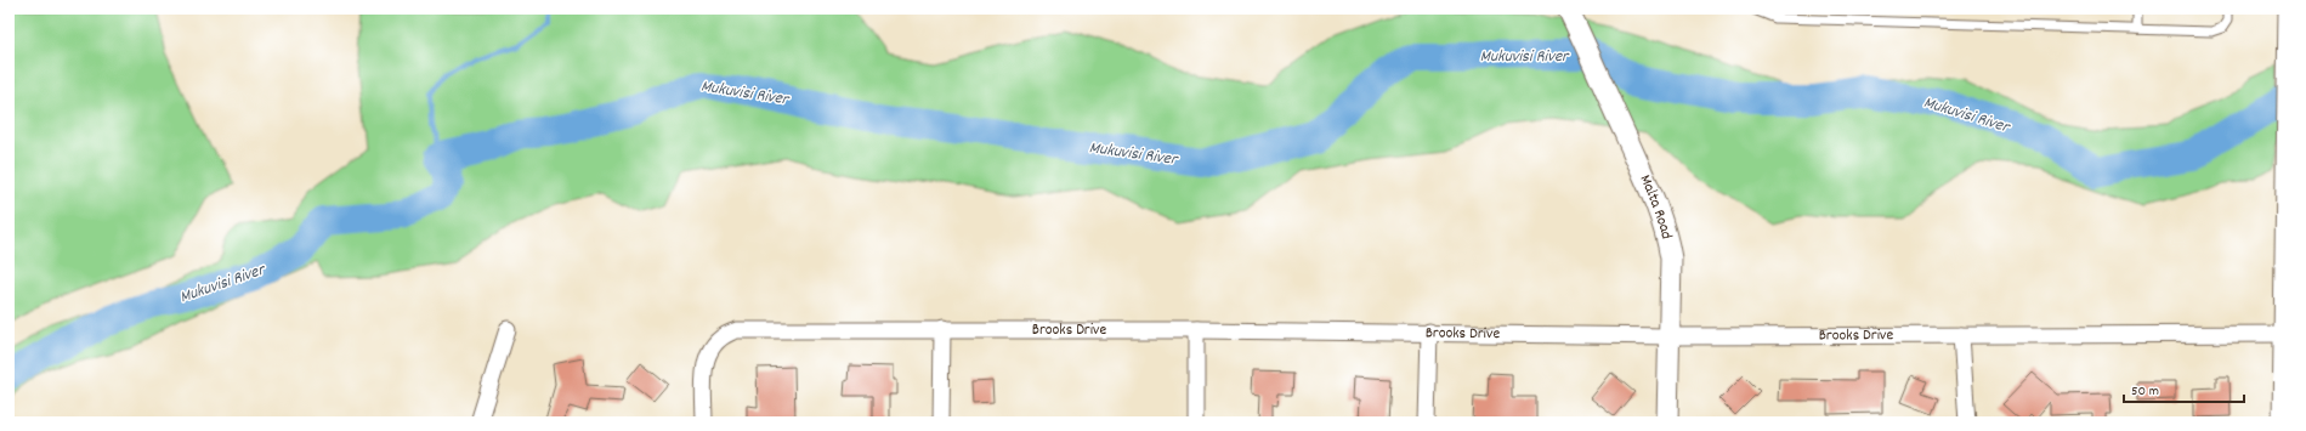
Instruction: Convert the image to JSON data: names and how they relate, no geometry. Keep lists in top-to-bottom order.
{
  "streets": {
    "street": ["Malta Road", "Brooks Drive"]
  },
  "crossings": [
    ["Malta Road", "Brooks Drive"]
  ],
  "water": ["Mukuvisi River"],
  "scale_bar": "50 m"
}
